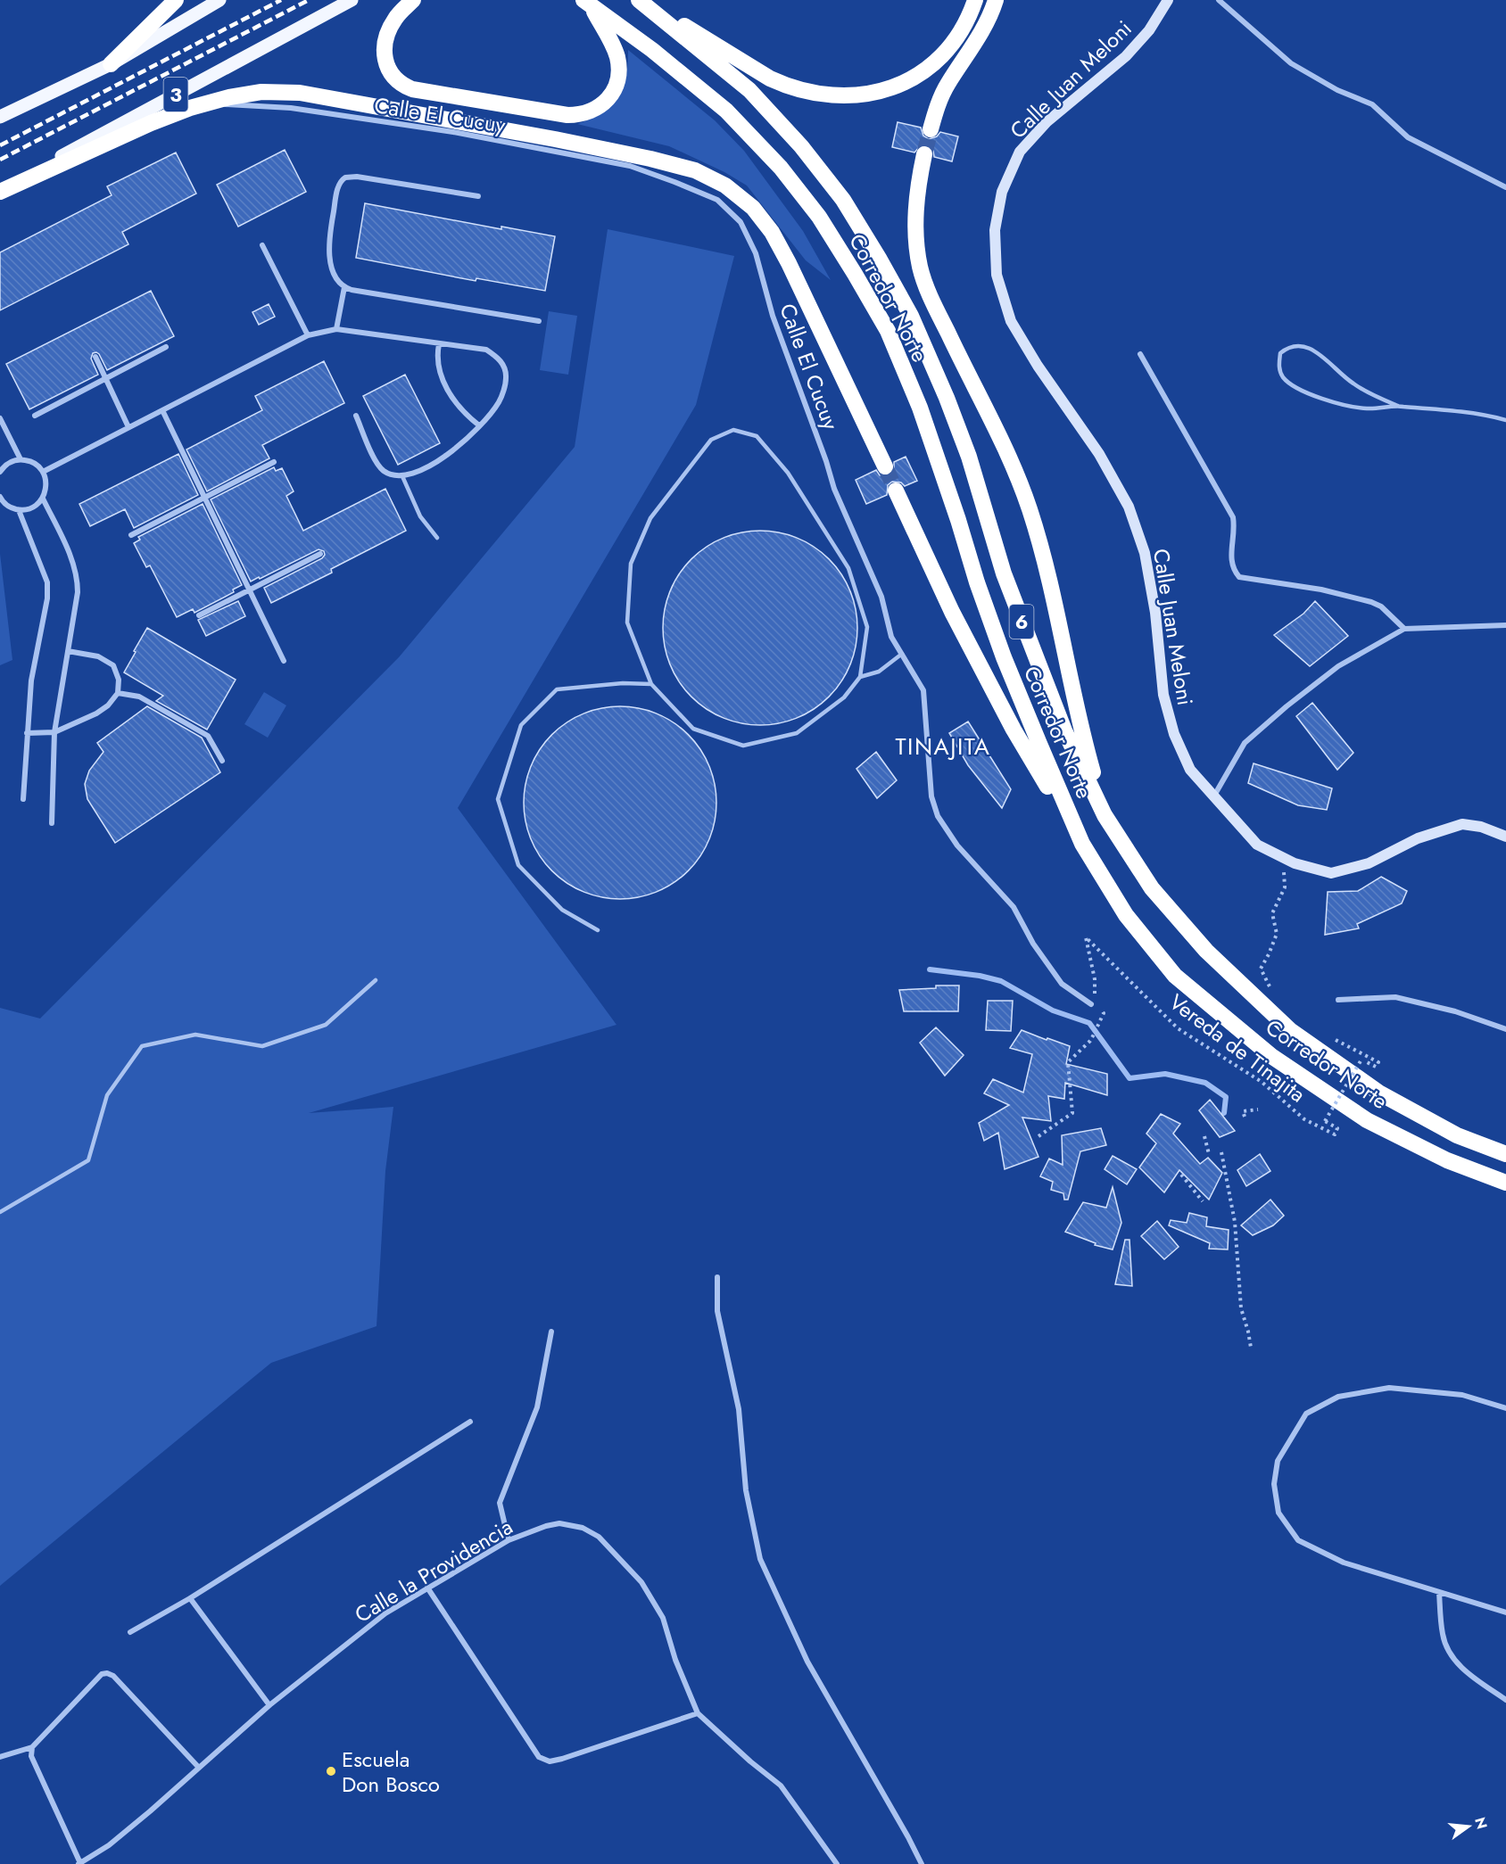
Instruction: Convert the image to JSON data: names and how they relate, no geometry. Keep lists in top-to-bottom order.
{
  "streets": {
    "highway": ["Corredor Norte", "6"],
    "main road": ["Calle Juan Meloni", "3"],
    "street": ["Calle El Cucuy", "Calle la Providencia"],
    "path": ["Vereda de Tinajita"]
  },
  "crossings": [
    ["Calle El Cucuy", "Vereda de Tinajita"]
  ],
  "districts": ["TINAJITA"],
  "places": ["Escuela Don Bosco"],
  "north": "right"
}
